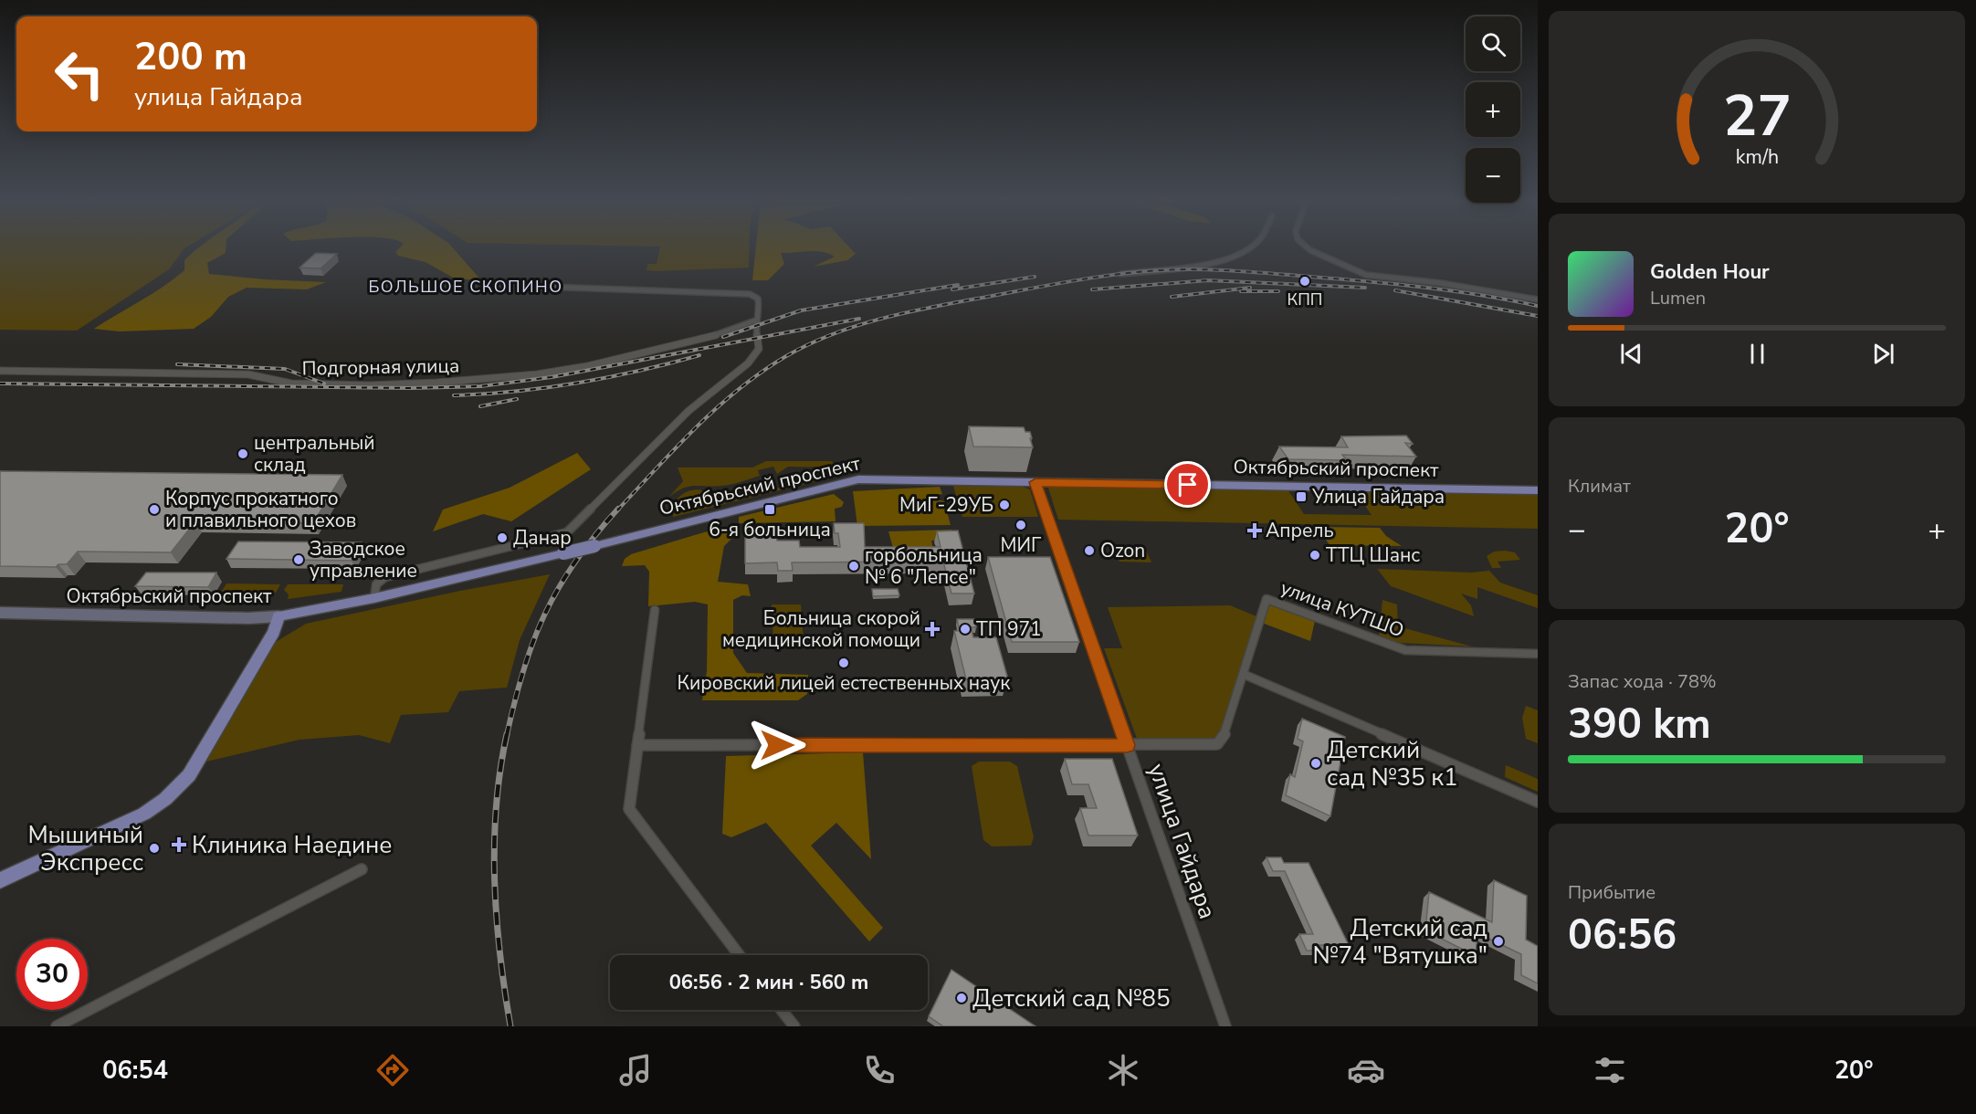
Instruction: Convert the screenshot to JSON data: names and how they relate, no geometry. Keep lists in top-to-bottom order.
{
  "streets": {
    "main road": ["Октябрьский проспект"],
    "street": ["Подгорная улица", "улица КУТШО", "улица Гайдара"]
  },
  "crossings": [
    ["Октябрьский проспект", "улица Гайдара"]
  ],
  "districts": ["БОЛЬШОЕ СКОПИНО"],
  "places": {
    "other": [
      "КПП",
      "центральный склад",
      "МиГ-29УБ",
      "Корпус прокатного и плавильного цехов",
      "МИГ",
      "Данар",
      "Ozon",
      "ТТЦ Шанс",
      "Заводское управление",
      "горбольница № 6 \"Лепсе\"",
      "ТП 971",
      "Кировский лицей естественных наук",
      "Детский сад №35 к1",
      "Мышиный Экспресс",
      "Детский сад №74 \"Вятушка\"",
      "Детский сад №85"
    ],
    "transit": ["Улица Гайдара", "6-я больница"],
    "health": ["Апрель", "Больница скорой медицинской помощи", "Клиника Наедине"]
  },
  "page": {
    "map_buttons": ["+", "−"],
    "turn": ["200 m", "улица Гайдара"],
    "song": ["Golden Hour", "Lumen"],
    "tile": [
      "Климат",
      ["Запас хода · 78%", "390 km"],
      ["Прибытие", "06:56"]
    ],
    "heat": ["−", "20°", "+"],
    "limit": "30",
    "trip": "06:56 · 2 мин · 560 m",
    "tabs": ["06:54", "20°"],
    "gauge": ["27", "km/h"]
  }
}
